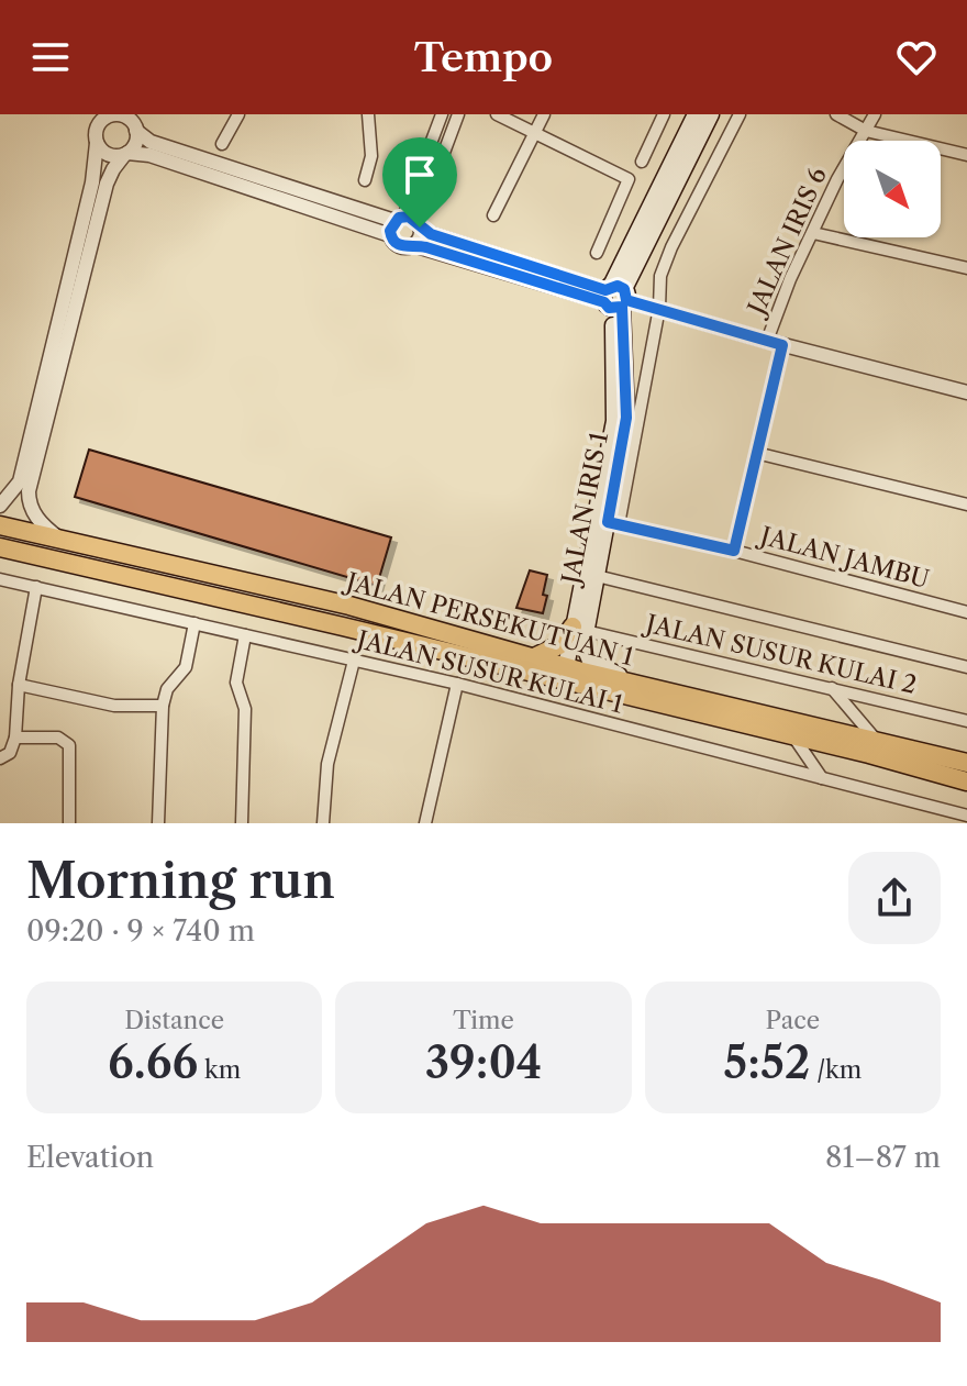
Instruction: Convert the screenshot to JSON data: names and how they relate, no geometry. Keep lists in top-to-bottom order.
{
  "streets": {
    "highway": ["JALAN PERSEKUTUAN 1"],
    "main road": ["JALAN IRIS 1"],
    "street": [
      "JALAN IRIS 6",
      "JALAN JAMBU",
      "JALAN SUSUR KULAI 2",
      "JALAN SUSUR KULAI 1"
    ]
  },
  "crossings": [
    ["JALAN IRIS 1", "JALAN JAMBU"],
    ["JALAN IRIS 1", "JALAN PERSEKUTUAN 1"],
    ["JALAN IRIS 1", "JALAN SUSUR KULAI 2"]
  ],
  "north": "bottom right",
  "page": {
    "header": "Tempo",
    "heading": ["Morning run", "09:20 · 9 × 740 m"],
    "stats": [
      ["Distance", "6.66 km"],
      ["Time", "39:04"],
      ["Pace", "5:52 /km"]
    ],
    "chart": ["Elevation", "81–87 m"]
  }
}
